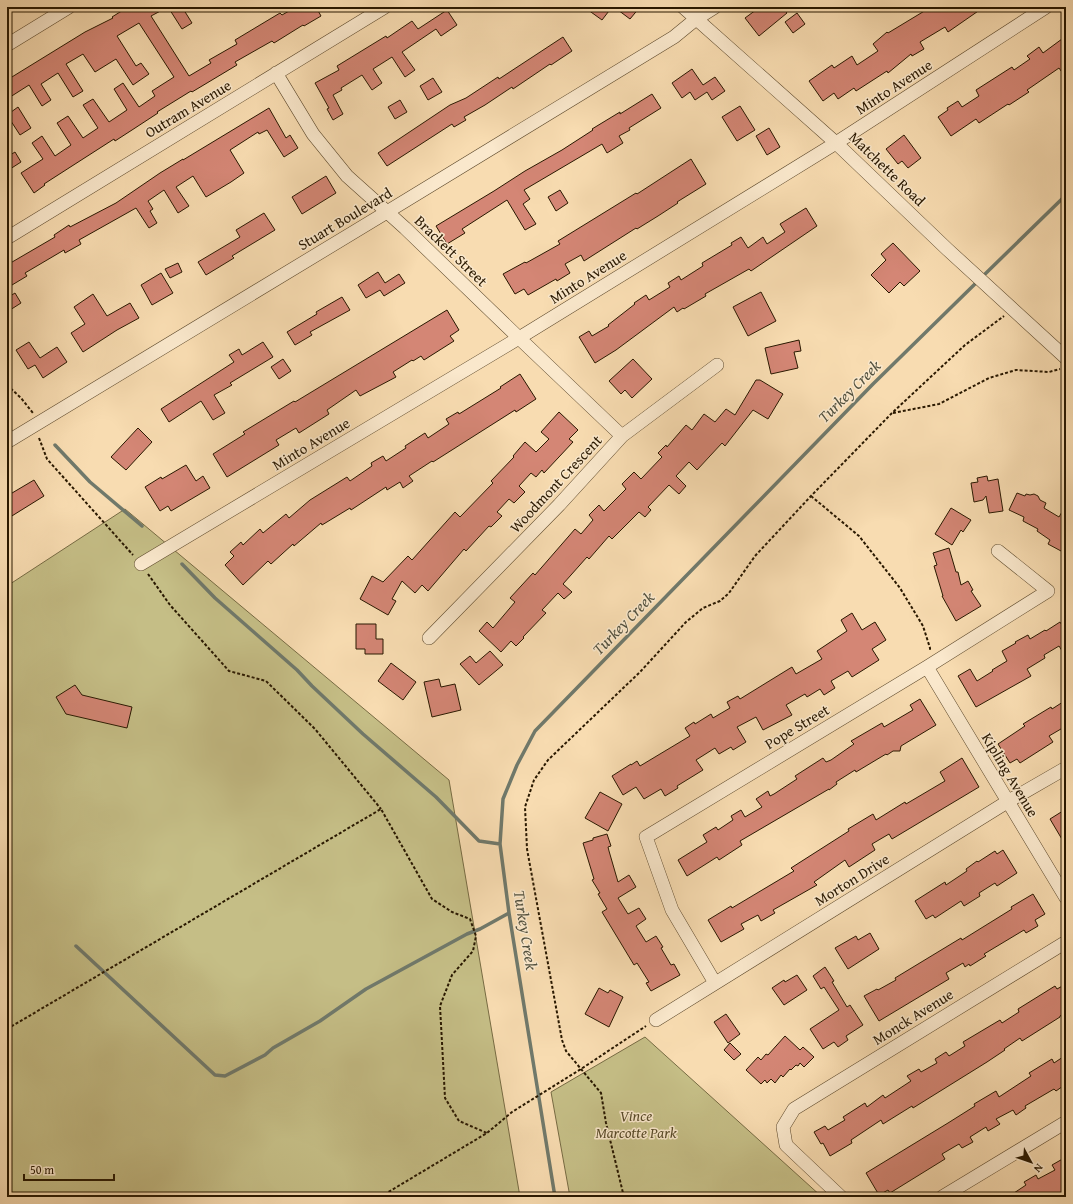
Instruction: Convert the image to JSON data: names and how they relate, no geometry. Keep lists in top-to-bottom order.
{
  "streets": {
    "street": [
      "Minto Avenue",
      "Outram Avenue",
      "Matchette Road",
      "Stuart Boulevard",
      "Brackett Street",
      "Woodmont Crescent",
      "Pope Street",
      "Kipling Avenue",
      "Morton Drive",
      "Monck Avenue"
    ]
  },
  "crossings": [
    ["Minto Avenue", "Matchette Road"],
    ["Minto Avenue", "Brackett Street"],
    ["Outram Avenue", "Brackett Street"],
    ["Matchette Road", "Stuart Boulevard"],
    ["Stuart Boulevard", "Brackett Street"],
    ["Brackett Street", "Woodmont Crescent"],
    ["Pope Street", "Kipling Avenue"],
    ["Pope Street", "Morton Drive"],
    ["Kipling Avenue", "Morton Drive"]
  ],
  "water": ["Turkey Creek"],
  "parks": ["Vince Marcotte Park"],
  "scale_bar": "50 m",
  "north": "bottom right"
}
